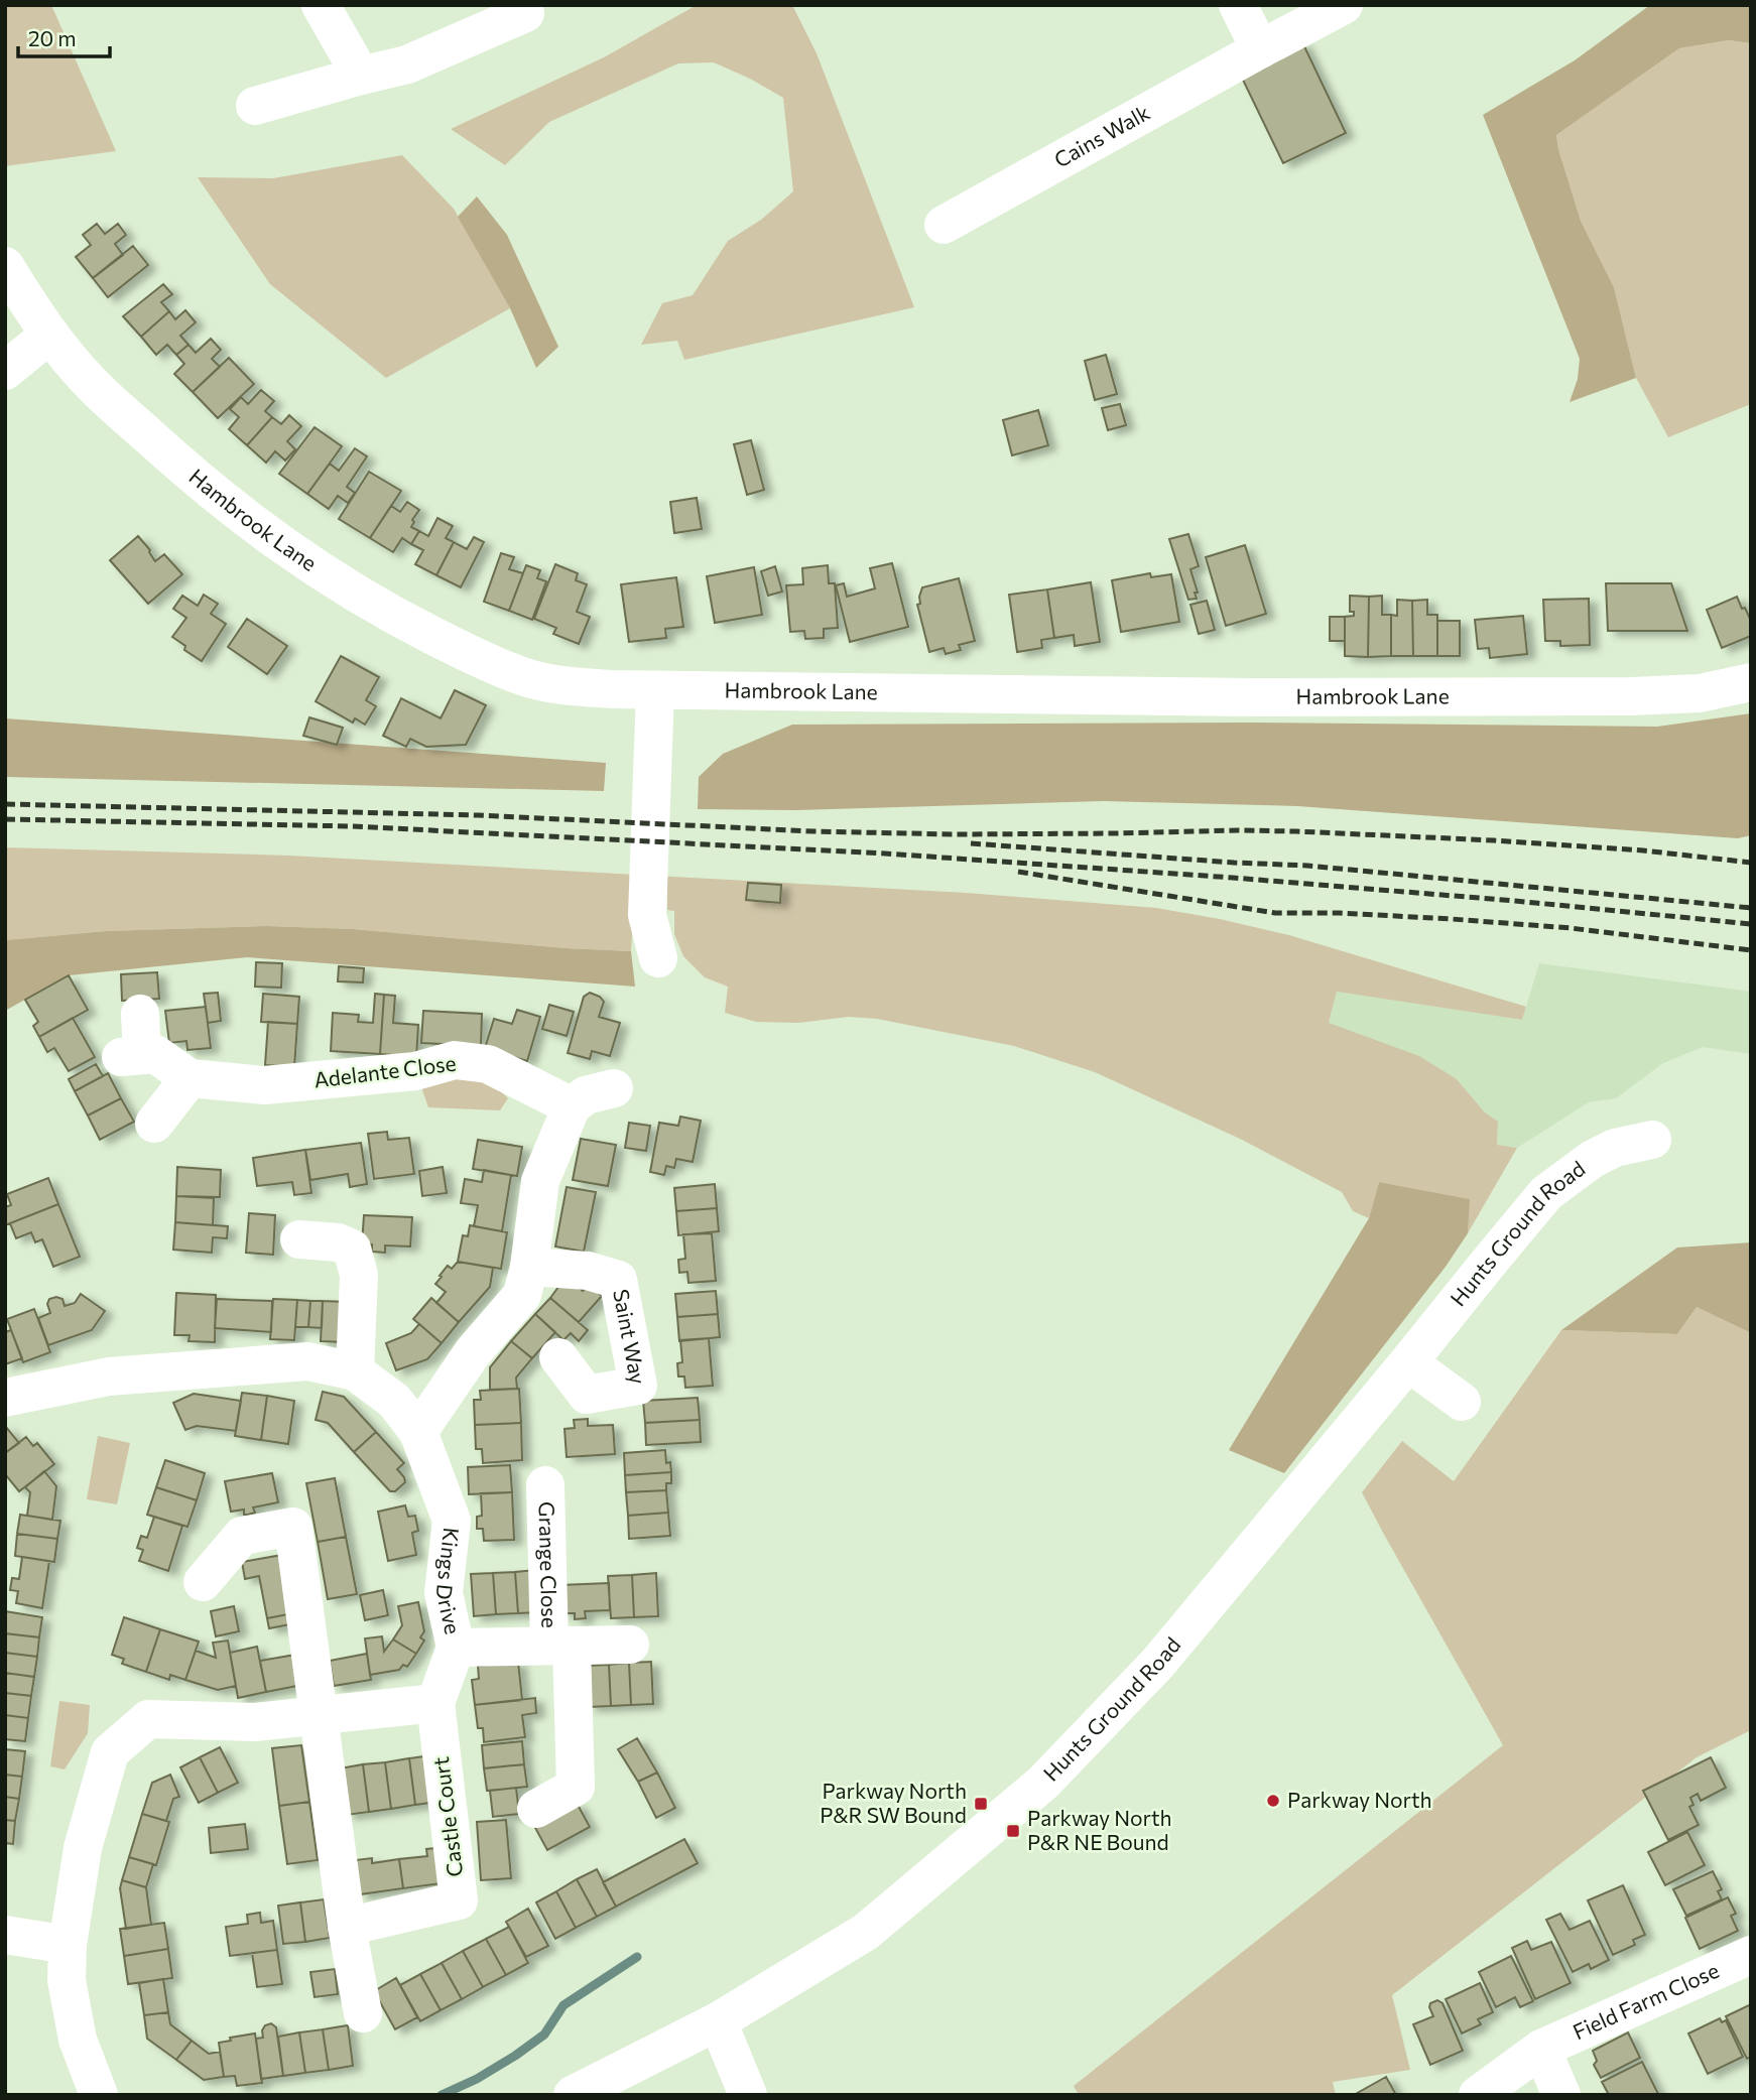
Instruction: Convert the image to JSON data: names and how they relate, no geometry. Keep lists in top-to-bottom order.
{
  "streets": {
    "street": [
      "Cains Walk",
      "Hambrook Lane",
      "Adelante Close",
      "Hunts Ground Road",
      "Saint Way",
      "Grange Close",
      "Kings Drive",
      "Castle Court",
      "Field Farm Close"
    ]
  },
  "crossings": [
    ["Grange Close", "Kings Drive"],
    ["Kings Drive", "Castle Court"]
  ],
  "places": {
    "other": ["Parkway North"],
    "transit": ["Parkway North P&R SW Bound", "Parkway North P&R NE Bound"]
  },
  "scale_bar": "20 m"
}
